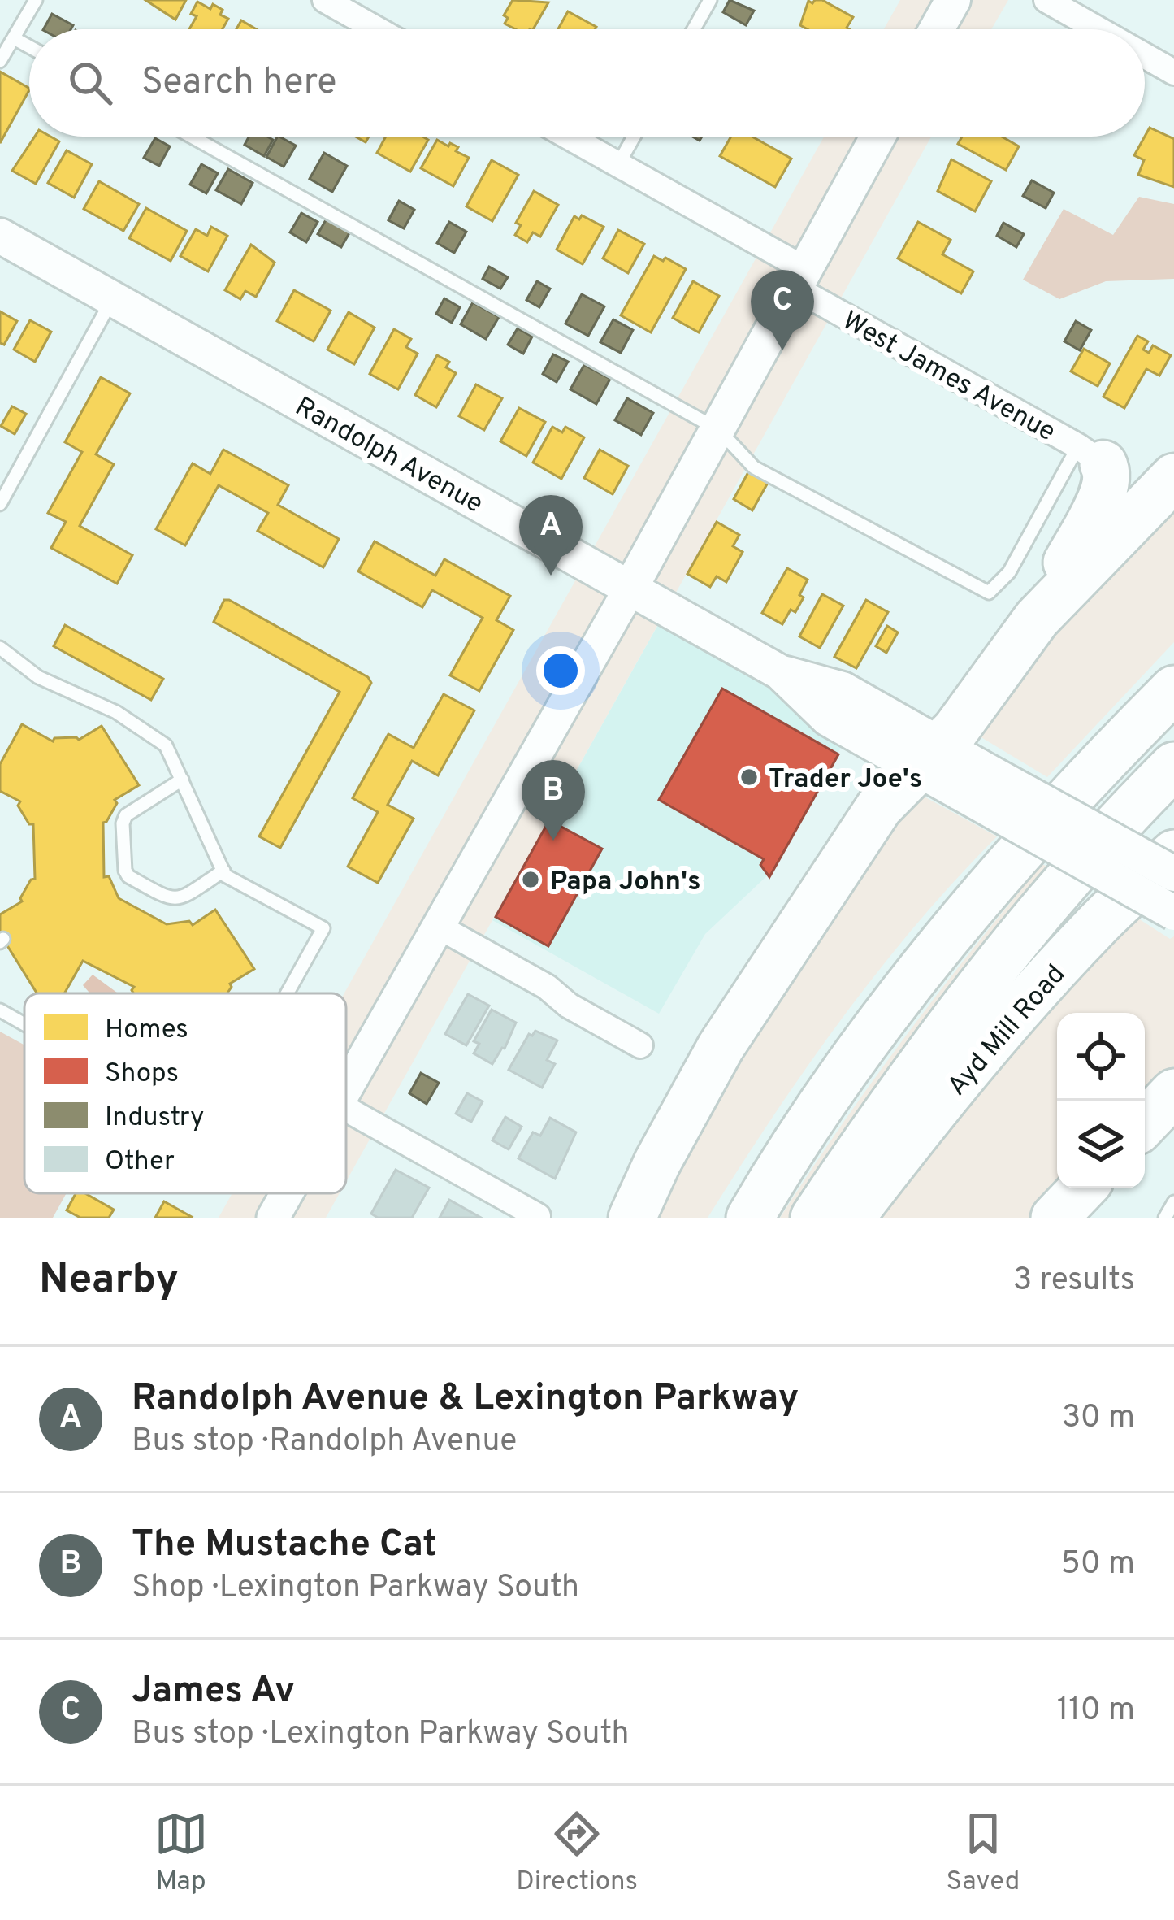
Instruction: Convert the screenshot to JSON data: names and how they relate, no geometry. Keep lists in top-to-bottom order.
{
  "streets": {
    "highway": ["Ayd Mill Road"],
    "main road": ["Randolph Avenue"],
    "street": ["West James Avenue"]
  },
  "places": ["Trader Joe's", "Papa John's"],
  "legend": [
    "Homes",
    "Shops",
    "Industry",
    "Other"
  ],
  "page": {
    "search": "Search here",
    "pins": ["C", "A", "B"],
    "heading": ["Nearby", "3 results"],
    "list": [
      {
        "mark": "A",
        "name": "Randolph Avenue & Lexington Parkway",
        "note": "Bus stop · Randolph Avenue",
        "value": "30 m"
      },
      {
        "mark": "B",
        "name": "The Mustache Cat",
        "note": "Shop · Lexington Parkway South",
        "value": "50 m"
      },
      {
        "mark": "C",
        "name": "James Av",
        "note": "Bus stop · Lexington Parkway South",
        "value": "110 m"
      }
    ],
    "nav": ["Map", "Directions", "Saved"]
  }
}
